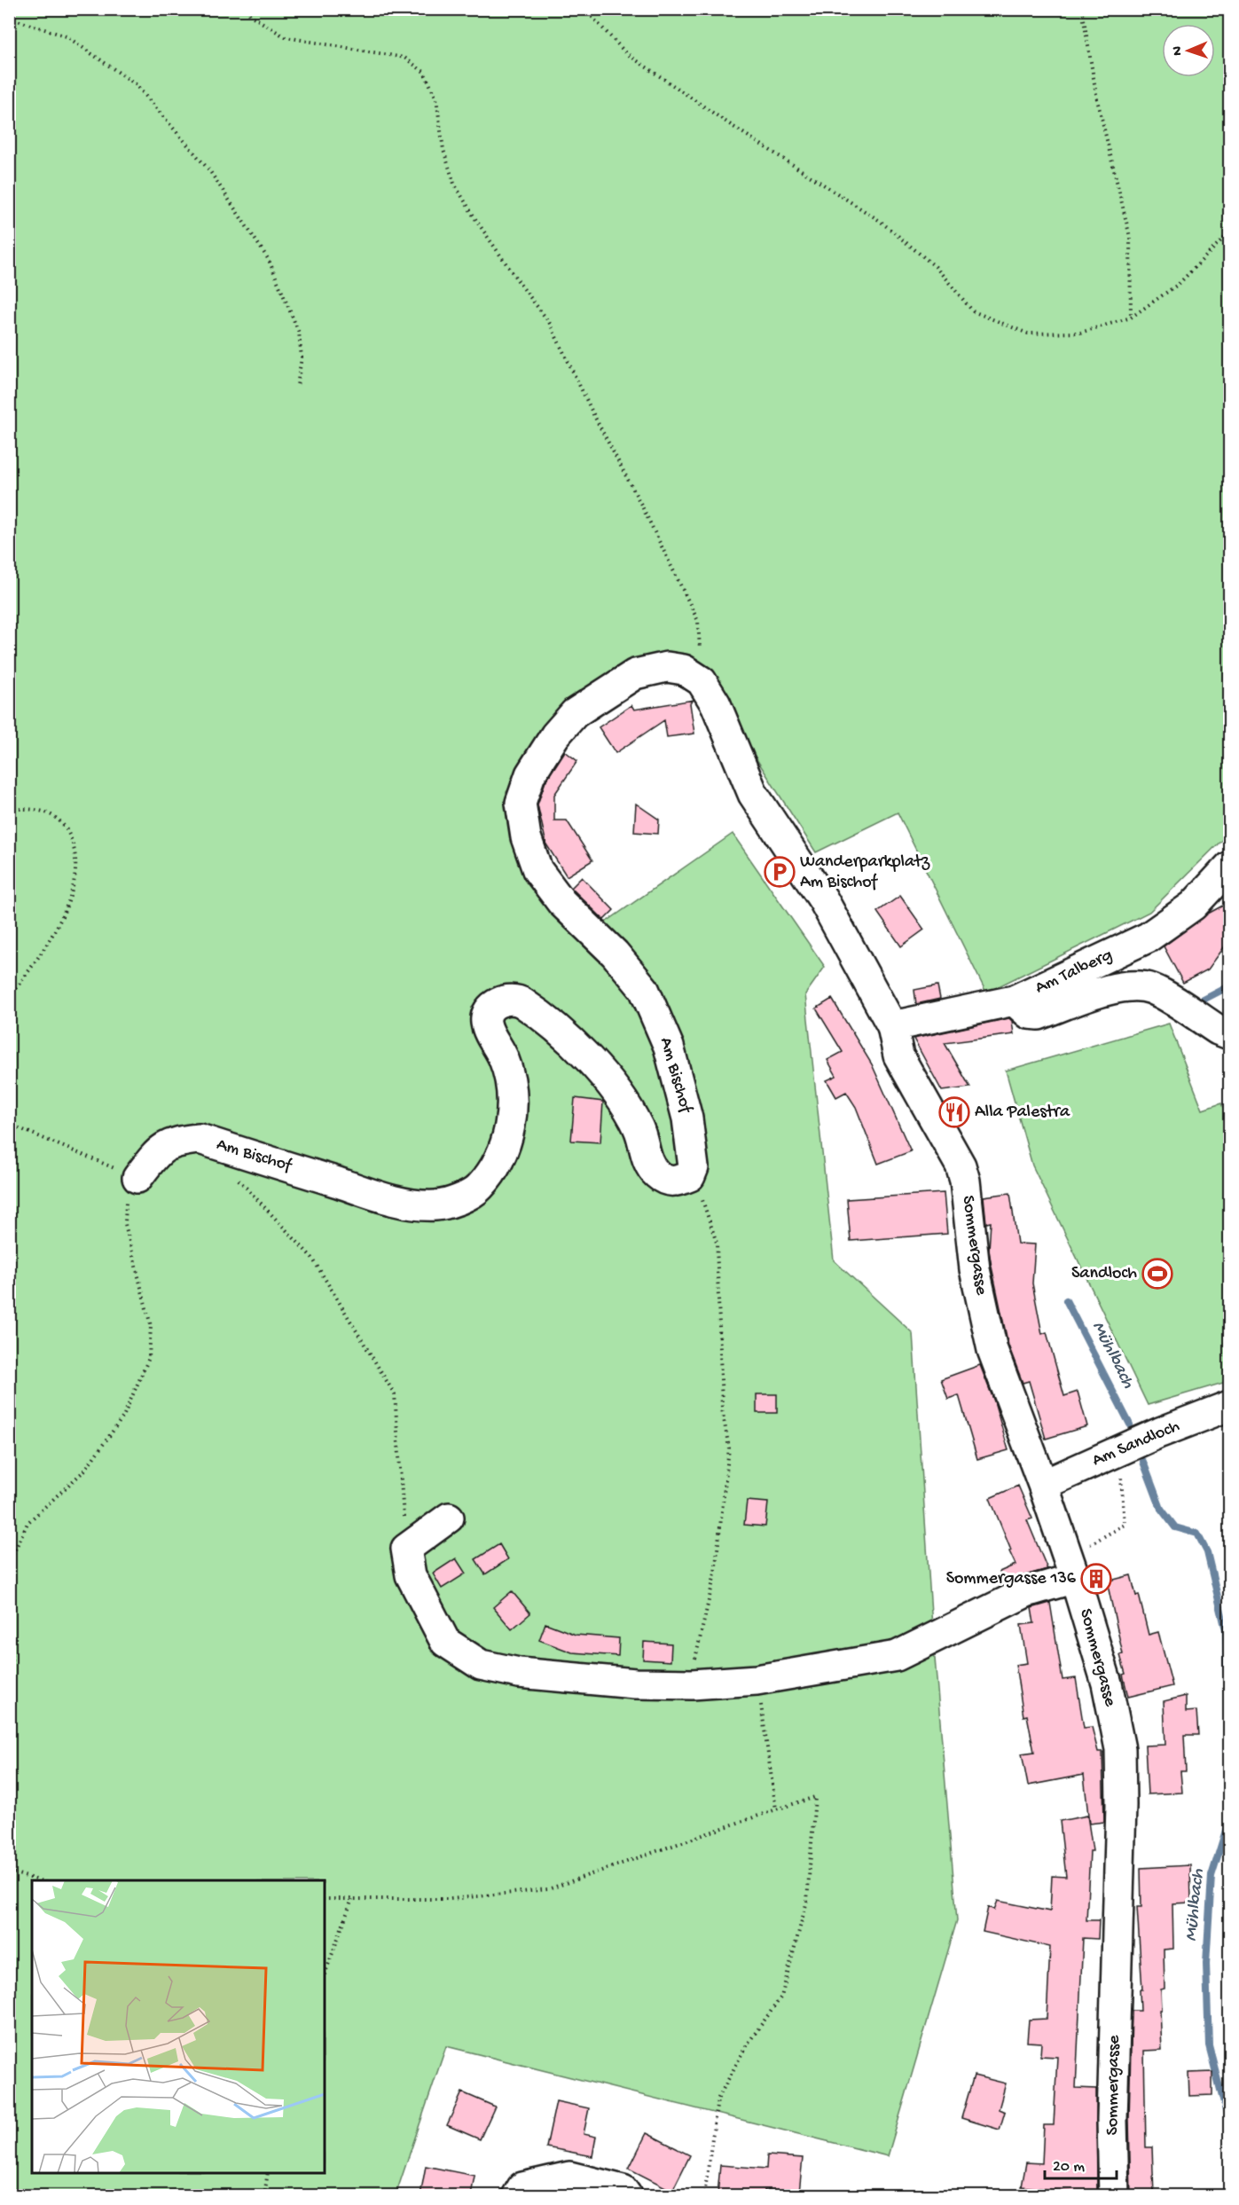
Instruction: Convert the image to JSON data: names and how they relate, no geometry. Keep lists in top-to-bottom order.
{
  "streets": {
    "street": [
      "Am Talberg",
      "Am Bischof",
      "Sommergasse",
      "Am Sandloch"
    ]
  },
  "crossings": [
    ["Am Talberg", "Sommergasse"],
    ["Sommergasse", "Am Sandloch"]
  ],
  "water": ["Mühlbach"],
  "places": {
    "parking": ["Wanderparkplatz Am Bischof"],
    "restaurant": ["Alla Palestra"],
    "sports": ["Sandloch"],
    "building": ["Sommergasse 136"]
  },
  "scale_bar": "20 m",
  "north": "left"
}
